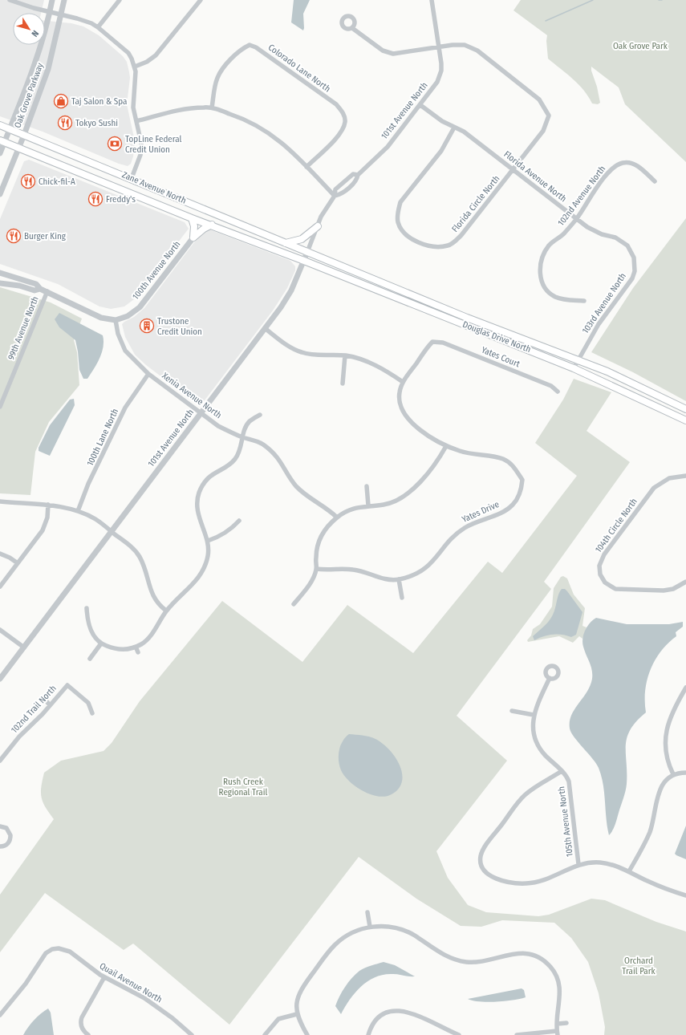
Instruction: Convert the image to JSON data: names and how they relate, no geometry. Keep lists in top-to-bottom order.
{
  "streets": {
    "main road": ["Zane Avenue North", "Douglas Drive North"],
    "street": [
      "Colorado Lane North",
      "Oak Grove Parkway",
      "101st Avenue North",
      "Florida Avenue North",
      "102nd Avenue North",
      "Florida Circle North",
      "100th Avenue North",
      "103rd Avenue North",
      "99th Avenue North",
      "Yates Court",
      "Xenia Avenue North",
      "100th Lane North",
      "Yates Drive",
      "104th Circle North",
      "102nd Trail North",
      "105th Avenue North",
      "Quail Avenue North"
    ]
  },
  "crossings": [
    ["Oak Grove Parkway", "Zane Avenue North"],
    ["101st Avenue North", "Florida Avenue North"],
    ["101st Avenue North", "Zane Avenue North"],
    ["101st Avenue North", "Florida Circle North"],
    ["101st Avenue North", "Douglas Drive North"],
    ["101st Avenue North", "Xenia Avenue North"],
    ["Florida Avenue North", "102nd Avenue North"],
    ["Florida Avenue North", "Florida Circle North"],
    ["Florida Avenue North", "103rd Avenue North"],
    ["Zane Avenue North", "Douglas Drive North"],
    ["100th Avenue North", "Xenia Avenue North"],
    ["103rd Avenue North", "Douglas Drive North"],
    ["Yates Court", "Yates Drive"],
    ["Xenia Avenue North", "100th Lane North"]
  ],
  "parks": ["Oak Grove Park", "Rush Creek Regional Trail", "Orchard Trail Park"],
  "places": {
    "shop": ["Taj Salon & Spa"],
    "restaurant": [
      "Tokyo Sushi",
      "Chick-fil-A",
      "Freddy's",
      "Burger King"
    ],
    "bank": ["TopLine Federal Credit Union"],
    "building": ["Trustone Credit Union"]
  },
  "north": "bottom right"
}
